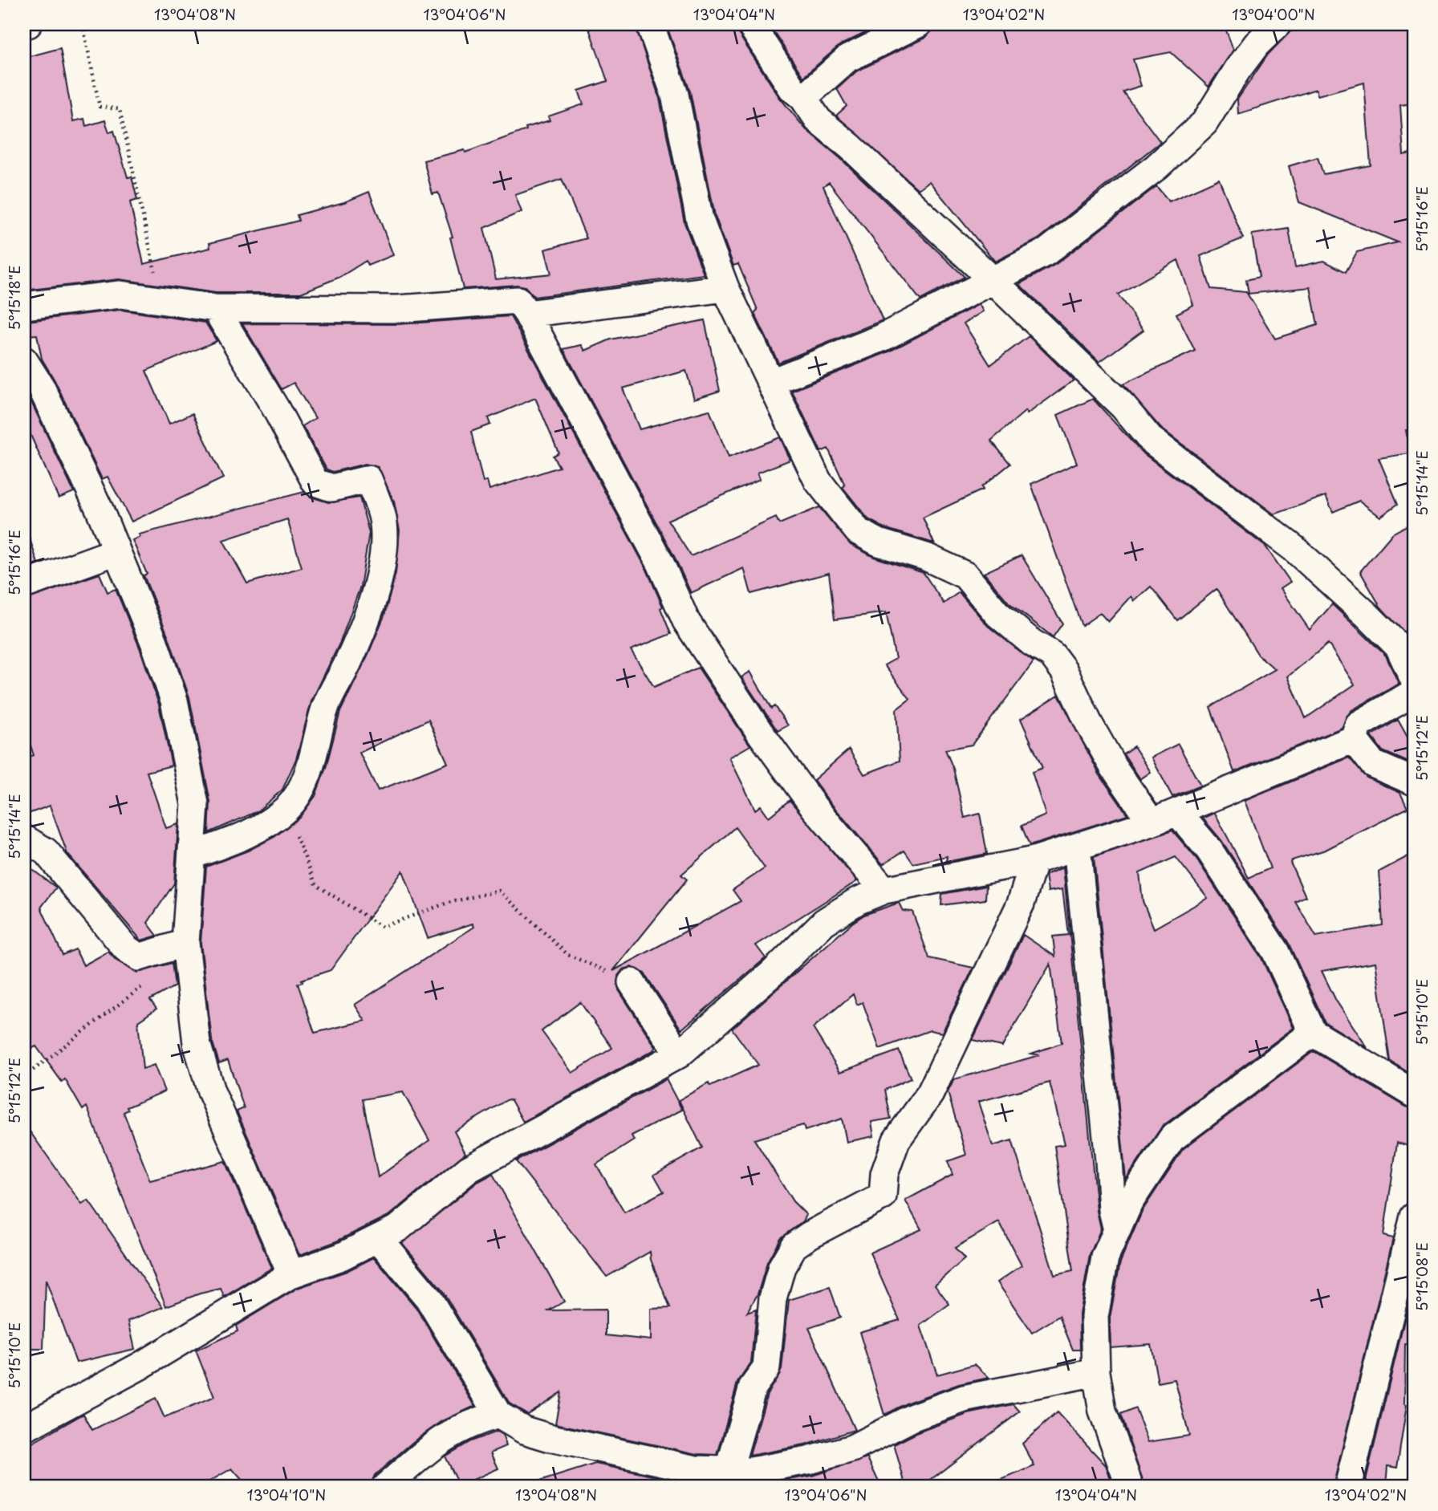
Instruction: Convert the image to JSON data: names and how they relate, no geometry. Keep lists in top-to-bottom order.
{
  "coordinates": [
    "13°04'08\"N",
    "13°04'06\"N",
    "13°04'04\"N",
    "13°04'02\"N",
    "13°04'00\"N",
    "5°15'16\"E",
    "5°15'18\"E",
    "5°15'14\"E",
    "5°15'12\"E",
    "5°15'10\"E",
    "5°15'08\"E",
    "13°04'10\"N"
  ]
}
